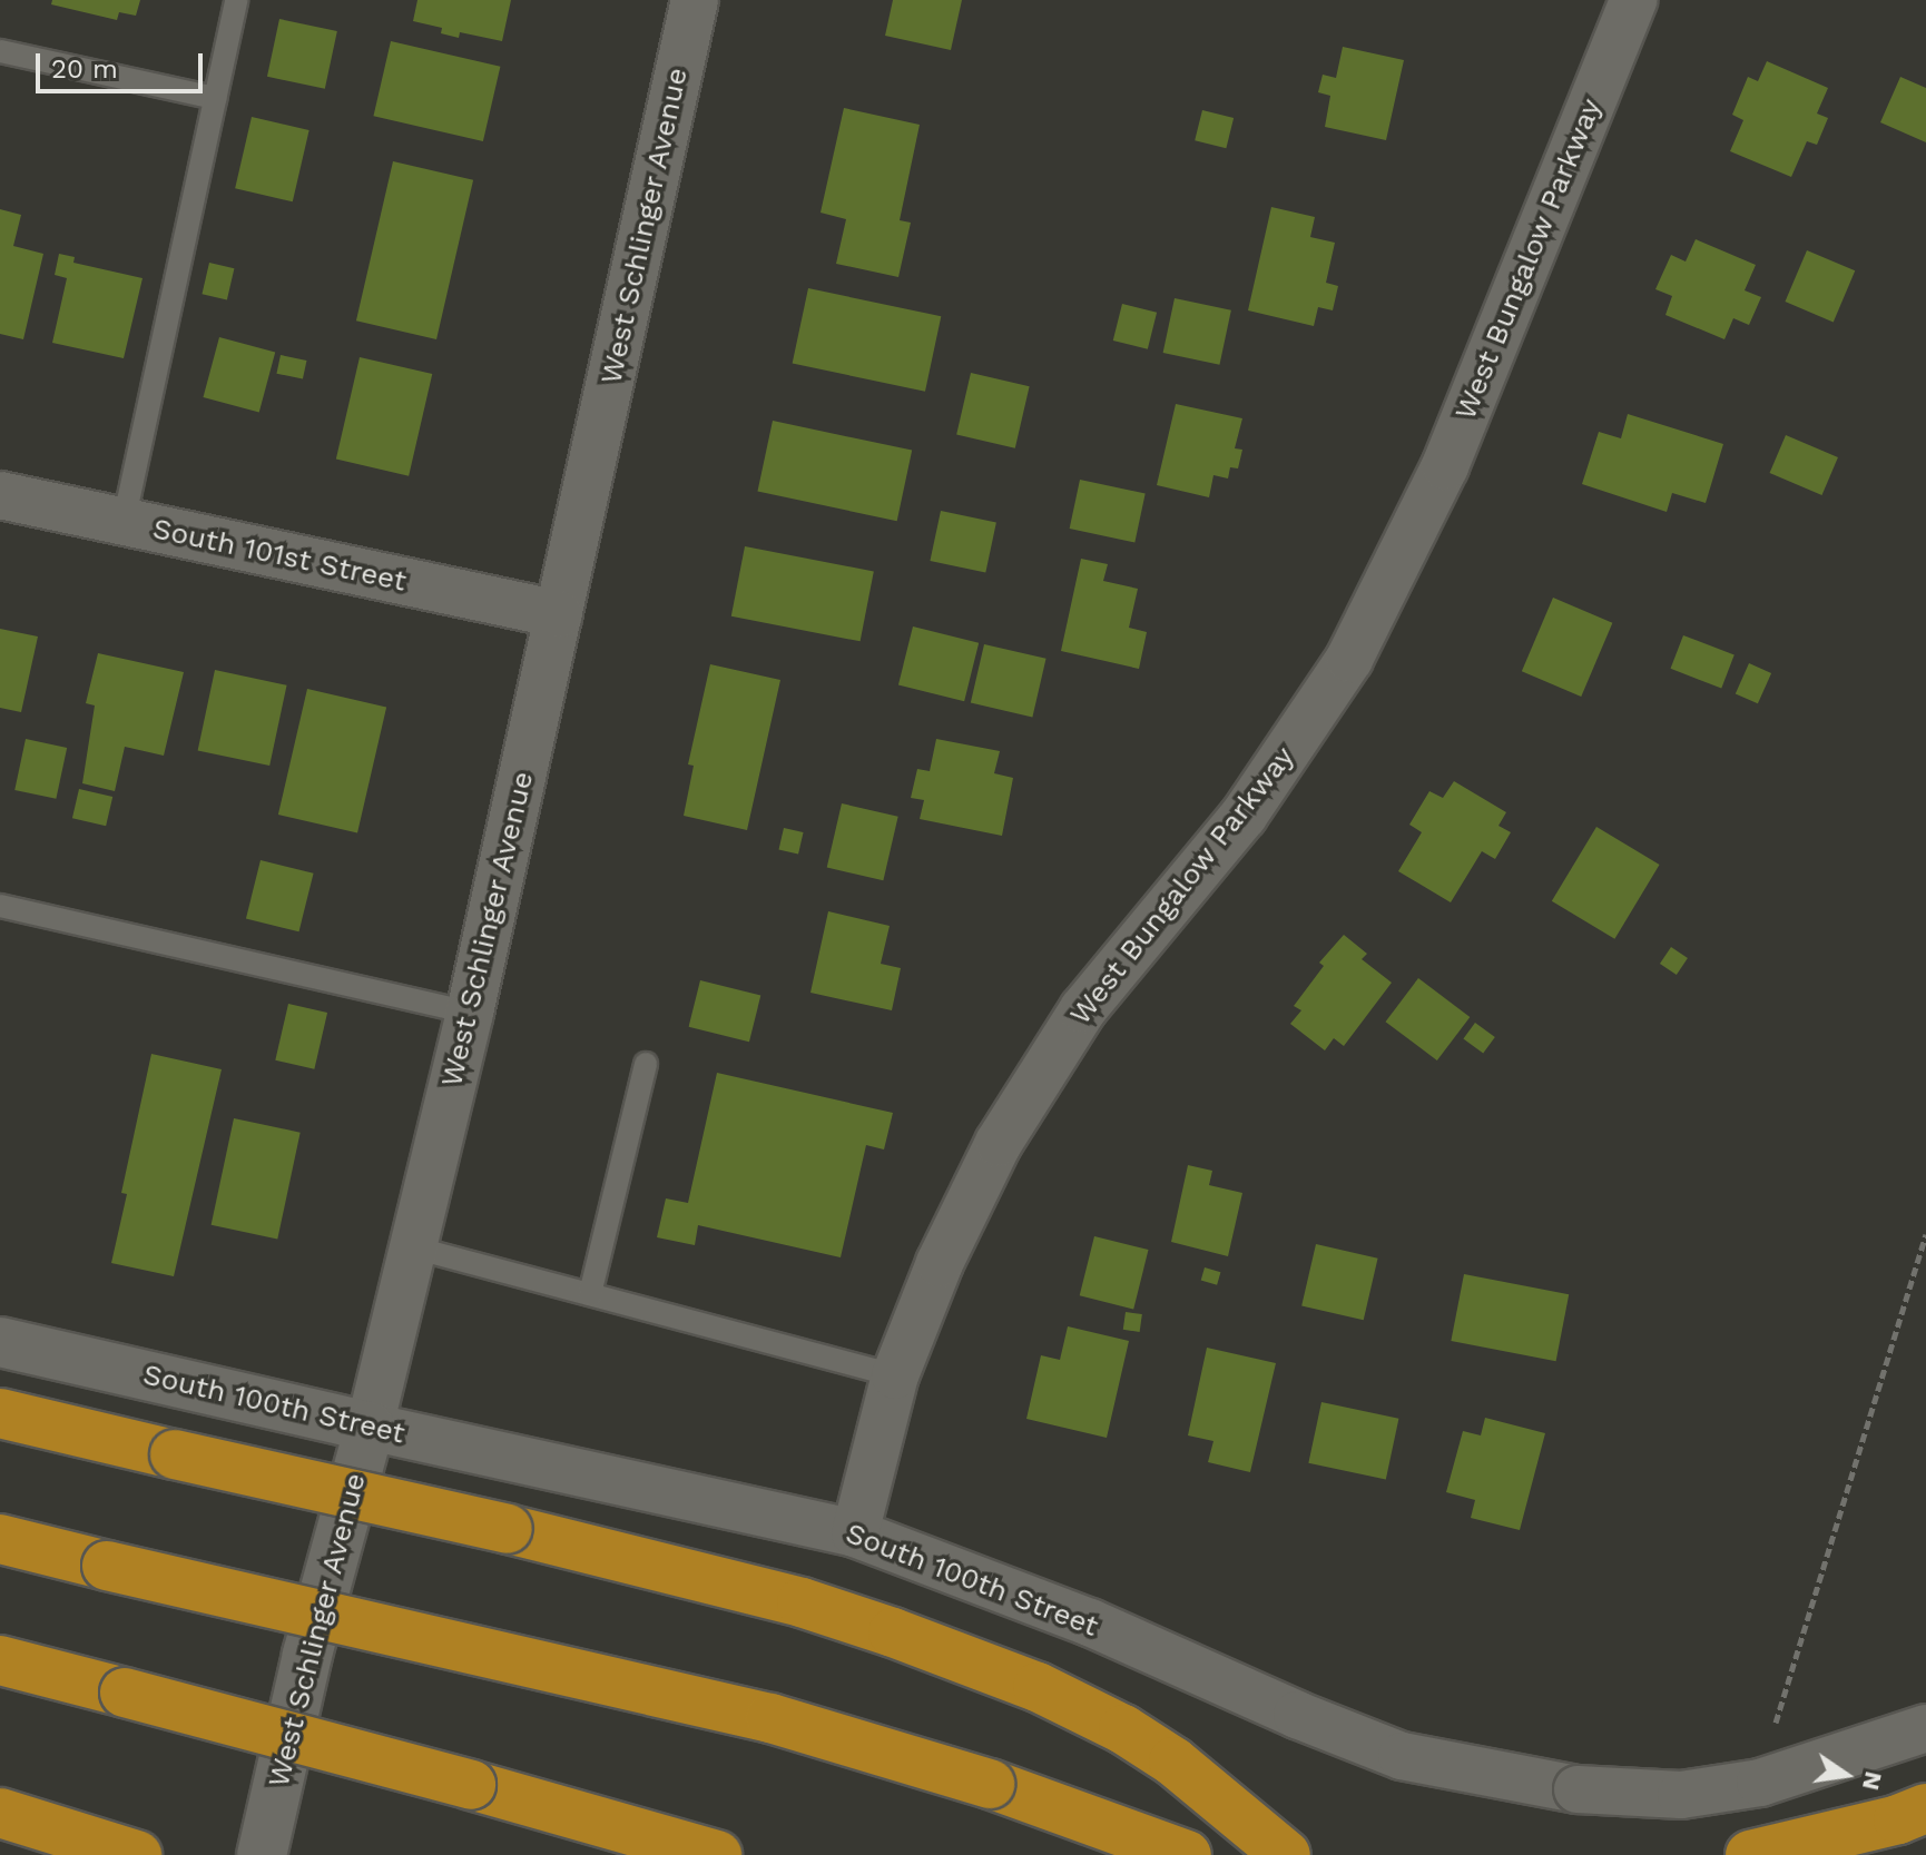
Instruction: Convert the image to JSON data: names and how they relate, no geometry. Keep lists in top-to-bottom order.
{
  "streets": {
    "street": [
      "West Schlinger Avenue",
      "West Bungalow Parkway",
      "South 101st Street",
      "South 100th Street"
    ]
  },
  "crossings": [
    ["West Schlinger Avenue", "South 101st Street"],
    ["West Schlinger Avenue", "South 100th Street"],
    ["West Bungalow Parkway", "South 100th Street"]
  ],
  "scale_bar": "20 m",
  "north": "right"
}
